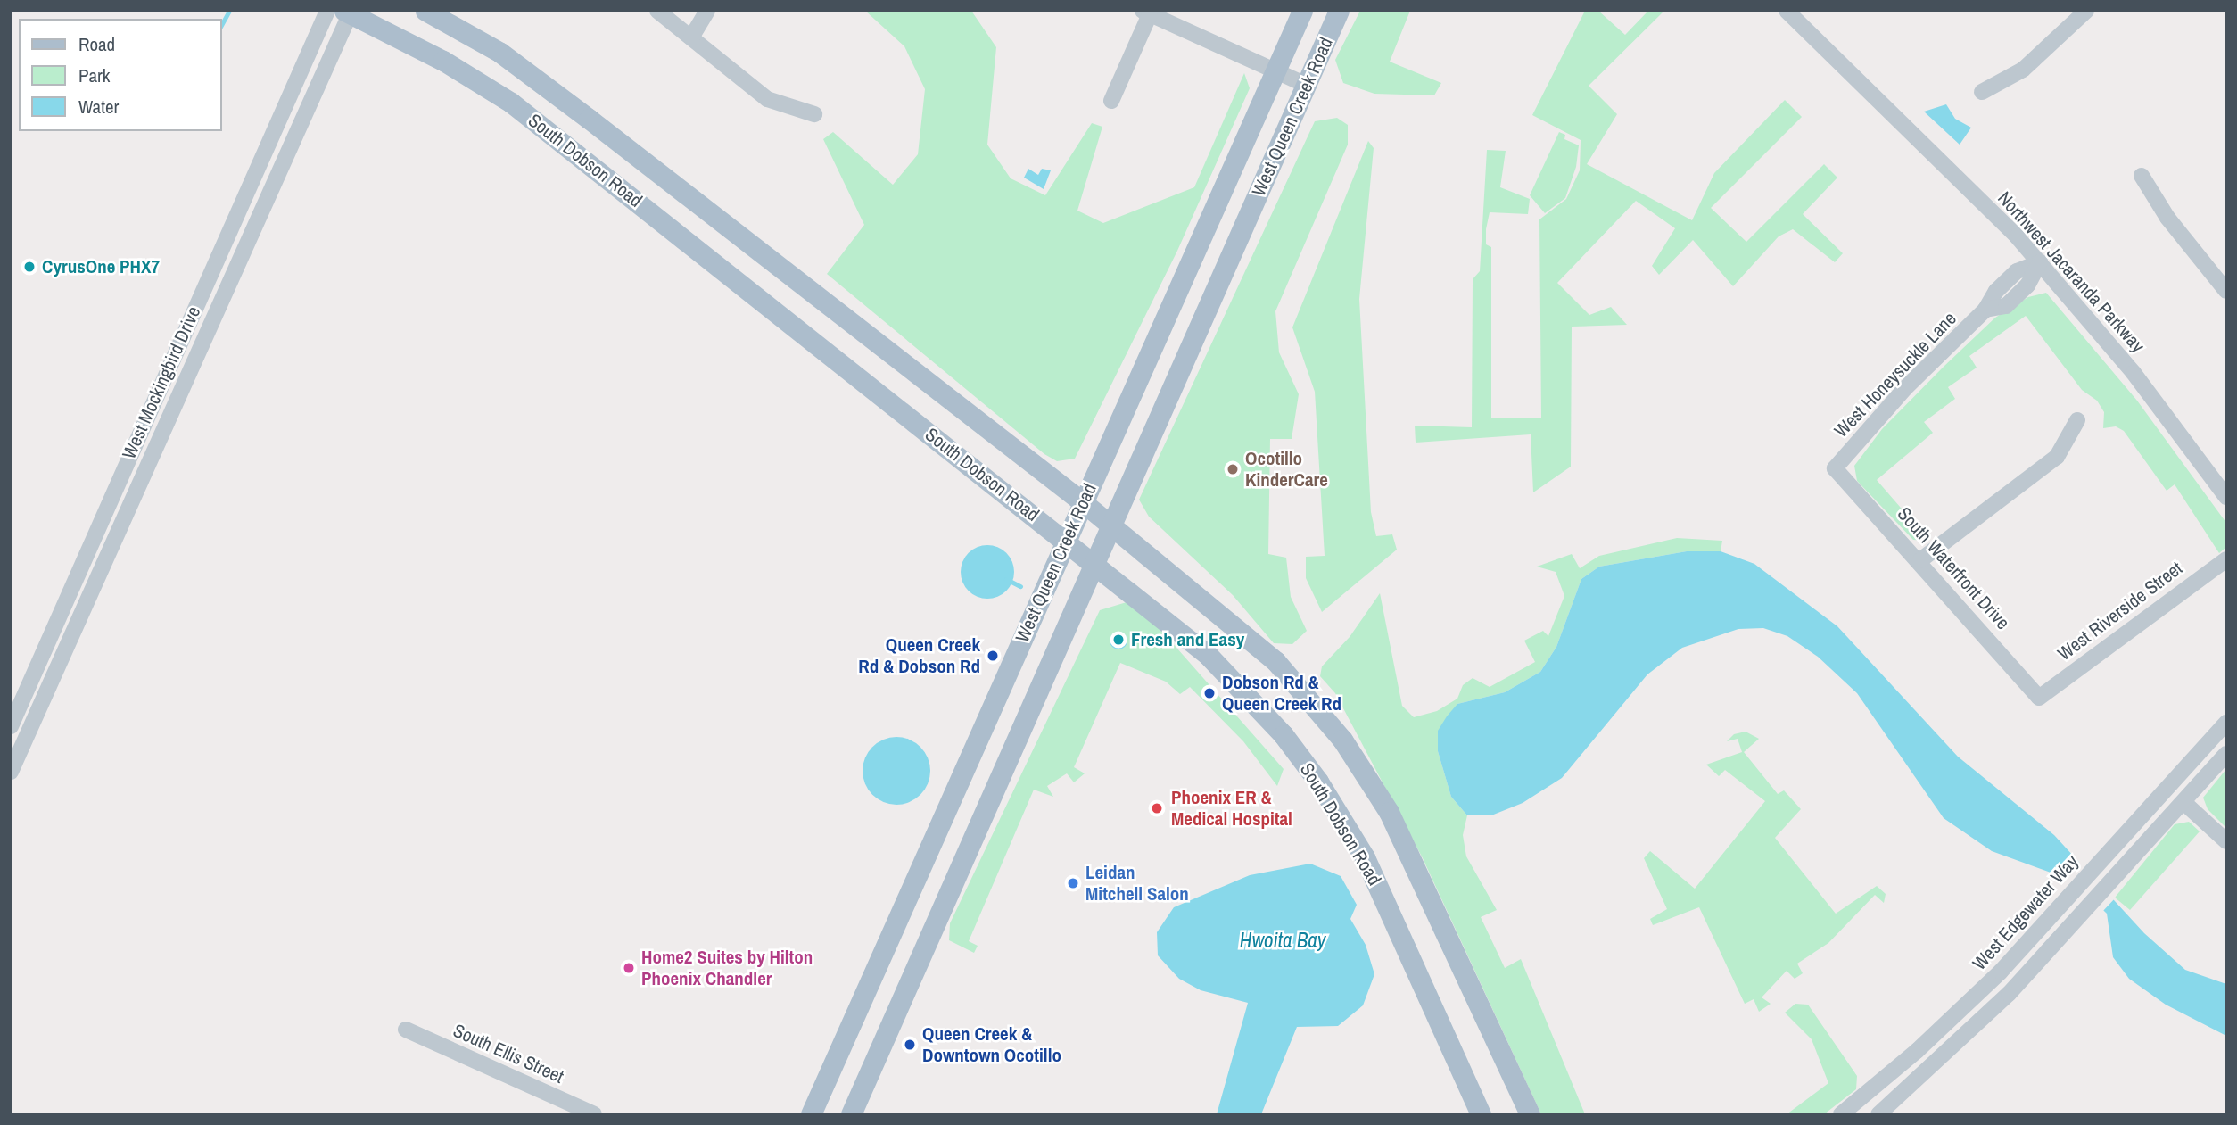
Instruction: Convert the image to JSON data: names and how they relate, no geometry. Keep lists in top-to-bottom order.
{
  "streets": {
    "main road": ["West Queen Creek Road", "South Dobson Road"],
    "street": [
      "Northwest Jacaranda Parkway",
      "West Honeysuckle Lane",
      "West Mockingbird Drive",
      "South Waterfront Drive",
      "West Riverside Street",
      "West Edgewater Way",
      "South Ellis Street"
    ]
  },
  "crossings": [
    ["West Queen Creek Road", "South Dobson Road"],
    ["South Dobson Road", "West Mockingbird Drive"],
    ["Northwest Jacaranda Parkway", "West Honeysuckle Lane"],
    ["West Honeysuckle Lane", "South Waterfront Drive"],
    ["South Waterfront Drive", "West Riverside Street"]
  ],
  "water": ["Hwoita Bay"],
  "places": [
    "CyrusOne PHX7",
    "Ocotillo KinderCare",
    "Fresh and Easy",
    "Queen Creek Rd & Dobson Rd",
    "Dobson Rd & Queen Creek Rd",
    "Phoenix ER & Medical Hospital",
    "Leidan Mitchell Salon",
    "Home2 Suites by Hilton Phoenix Chandler",
    "Queen Creek & Downtown Ocotillo"
  ],
  "legend": ["Road", "Park", "Water"]
}
